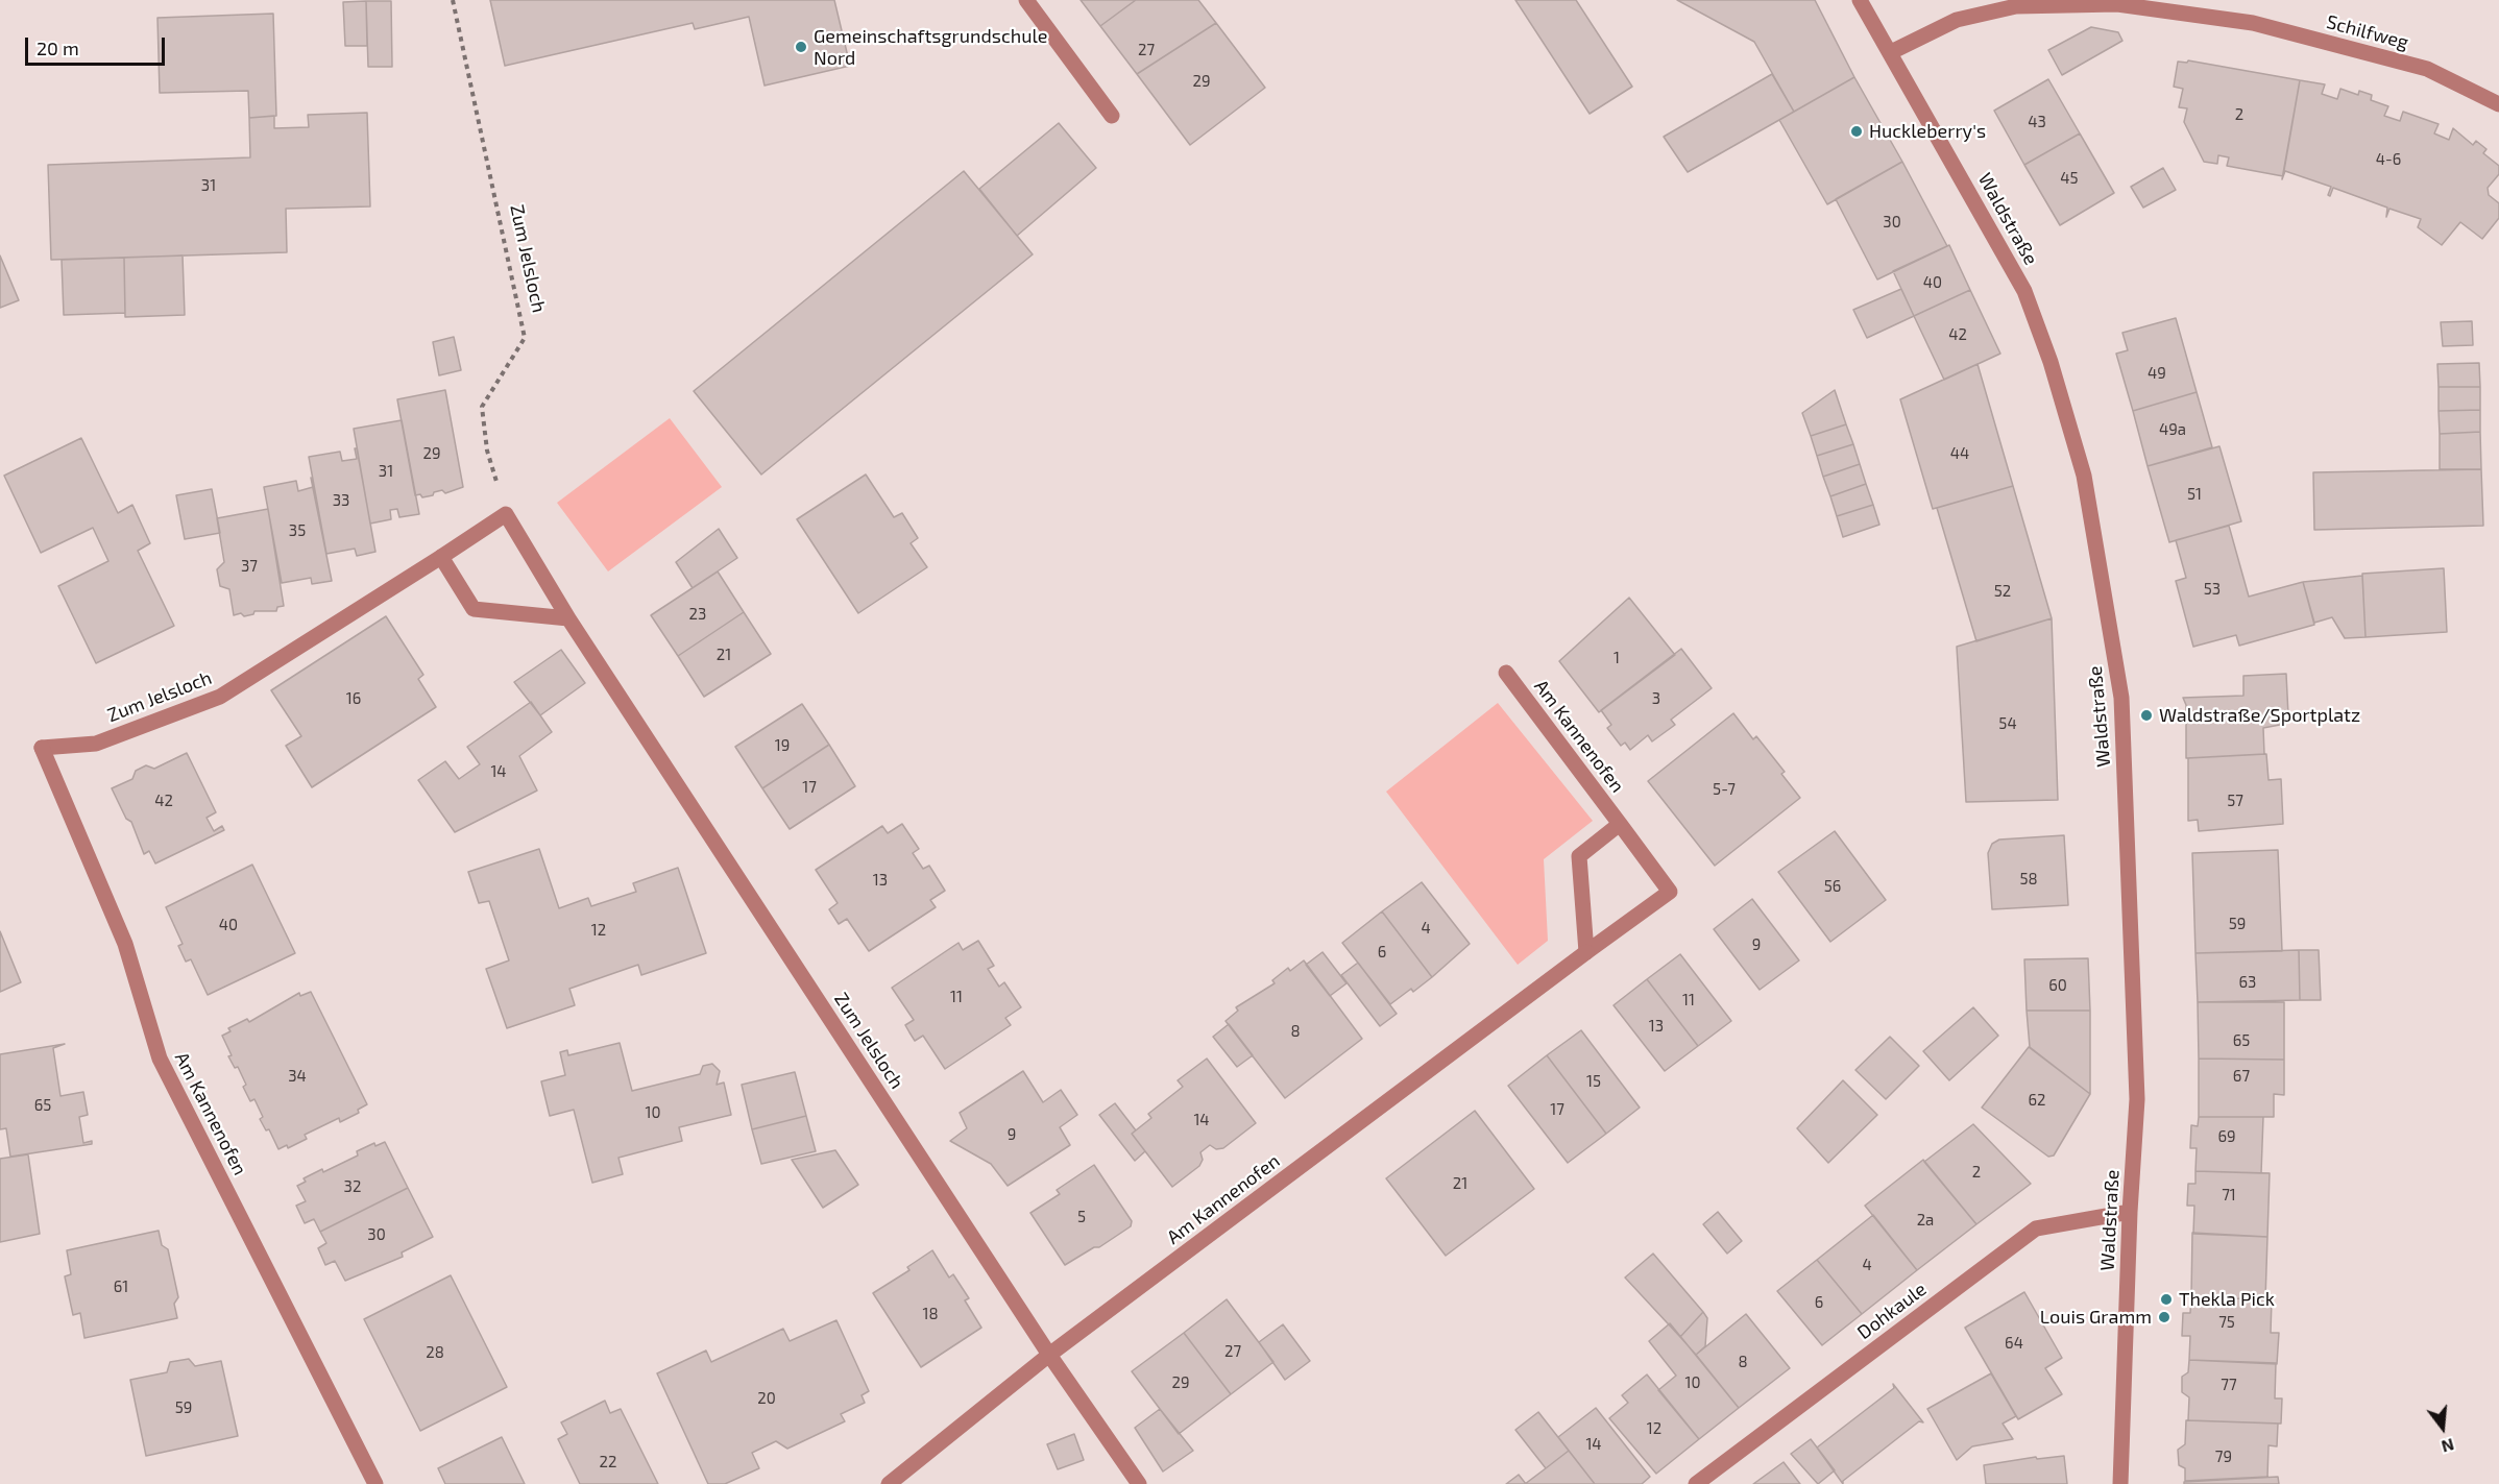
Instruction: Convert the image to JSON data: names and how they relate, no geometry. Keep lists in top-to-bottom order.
{
  "streets": {
    "street": [
      "Schilfweg",
      "Waldstraße",
      "Zum Jelsloch",
      "Am Kannenofen",
      "Dohkaule"
    ]
  },
  "crossings": [
    ["Schilfweg", "Waldstraße"],
    ["Waldstraße", "Dohkaule"],
    ["Zum Jelsloch", "Am Kannenofen"]
  ],
  "places": [
    "Gemeinschaftsgrundschule Nord",
    "Huckleberry's",
    "Waldstraße/Sportplatz",
    "Thekla Pick",
    "Louis Gramm"
  ],
  "house_numbers": [
    "27",
    "29",
    "2",
    "43",
    "4-6",
    "45",
    "31",
    "30",
    "40",
    "42",
    "49",
    "49a",
    "29",
    "44",
    "31",
    "51",
    "33",
    "35",
    "37",
    "53",
    "52",
    "23",
    "21",
    "1",
    "16",
    "3",
    "54",
    "19",
    "14",
    "17",
    "5-7",
    "42",
    "57",
    "58",
    "13",
    "56",
    "59",
    "40",
    "4",
    "12",
    "9",
    "6",
    "63",
    "60",
    "11",
    "11",
    "13",
    "8",
    "65",
    "34",
    "67",
    "15",
    "62",
    "65",
    "17",
    "10",
    "14",
    "9",
    "69",
    "2",
    "21",
    "32",
    "71",
    "5",
    "2a",
    "30",
    "4",
    "61",
    "6",
    "18",
    "75",
    "64",
    "27",
    "28",
    "8",
    "29",
    "10",
    "77",
    "20",
    "59",
    "12",
    "14",
    "79",
    "22"
  ],
  "scale_bar": "20 m",
  "north": "bottom"
}
